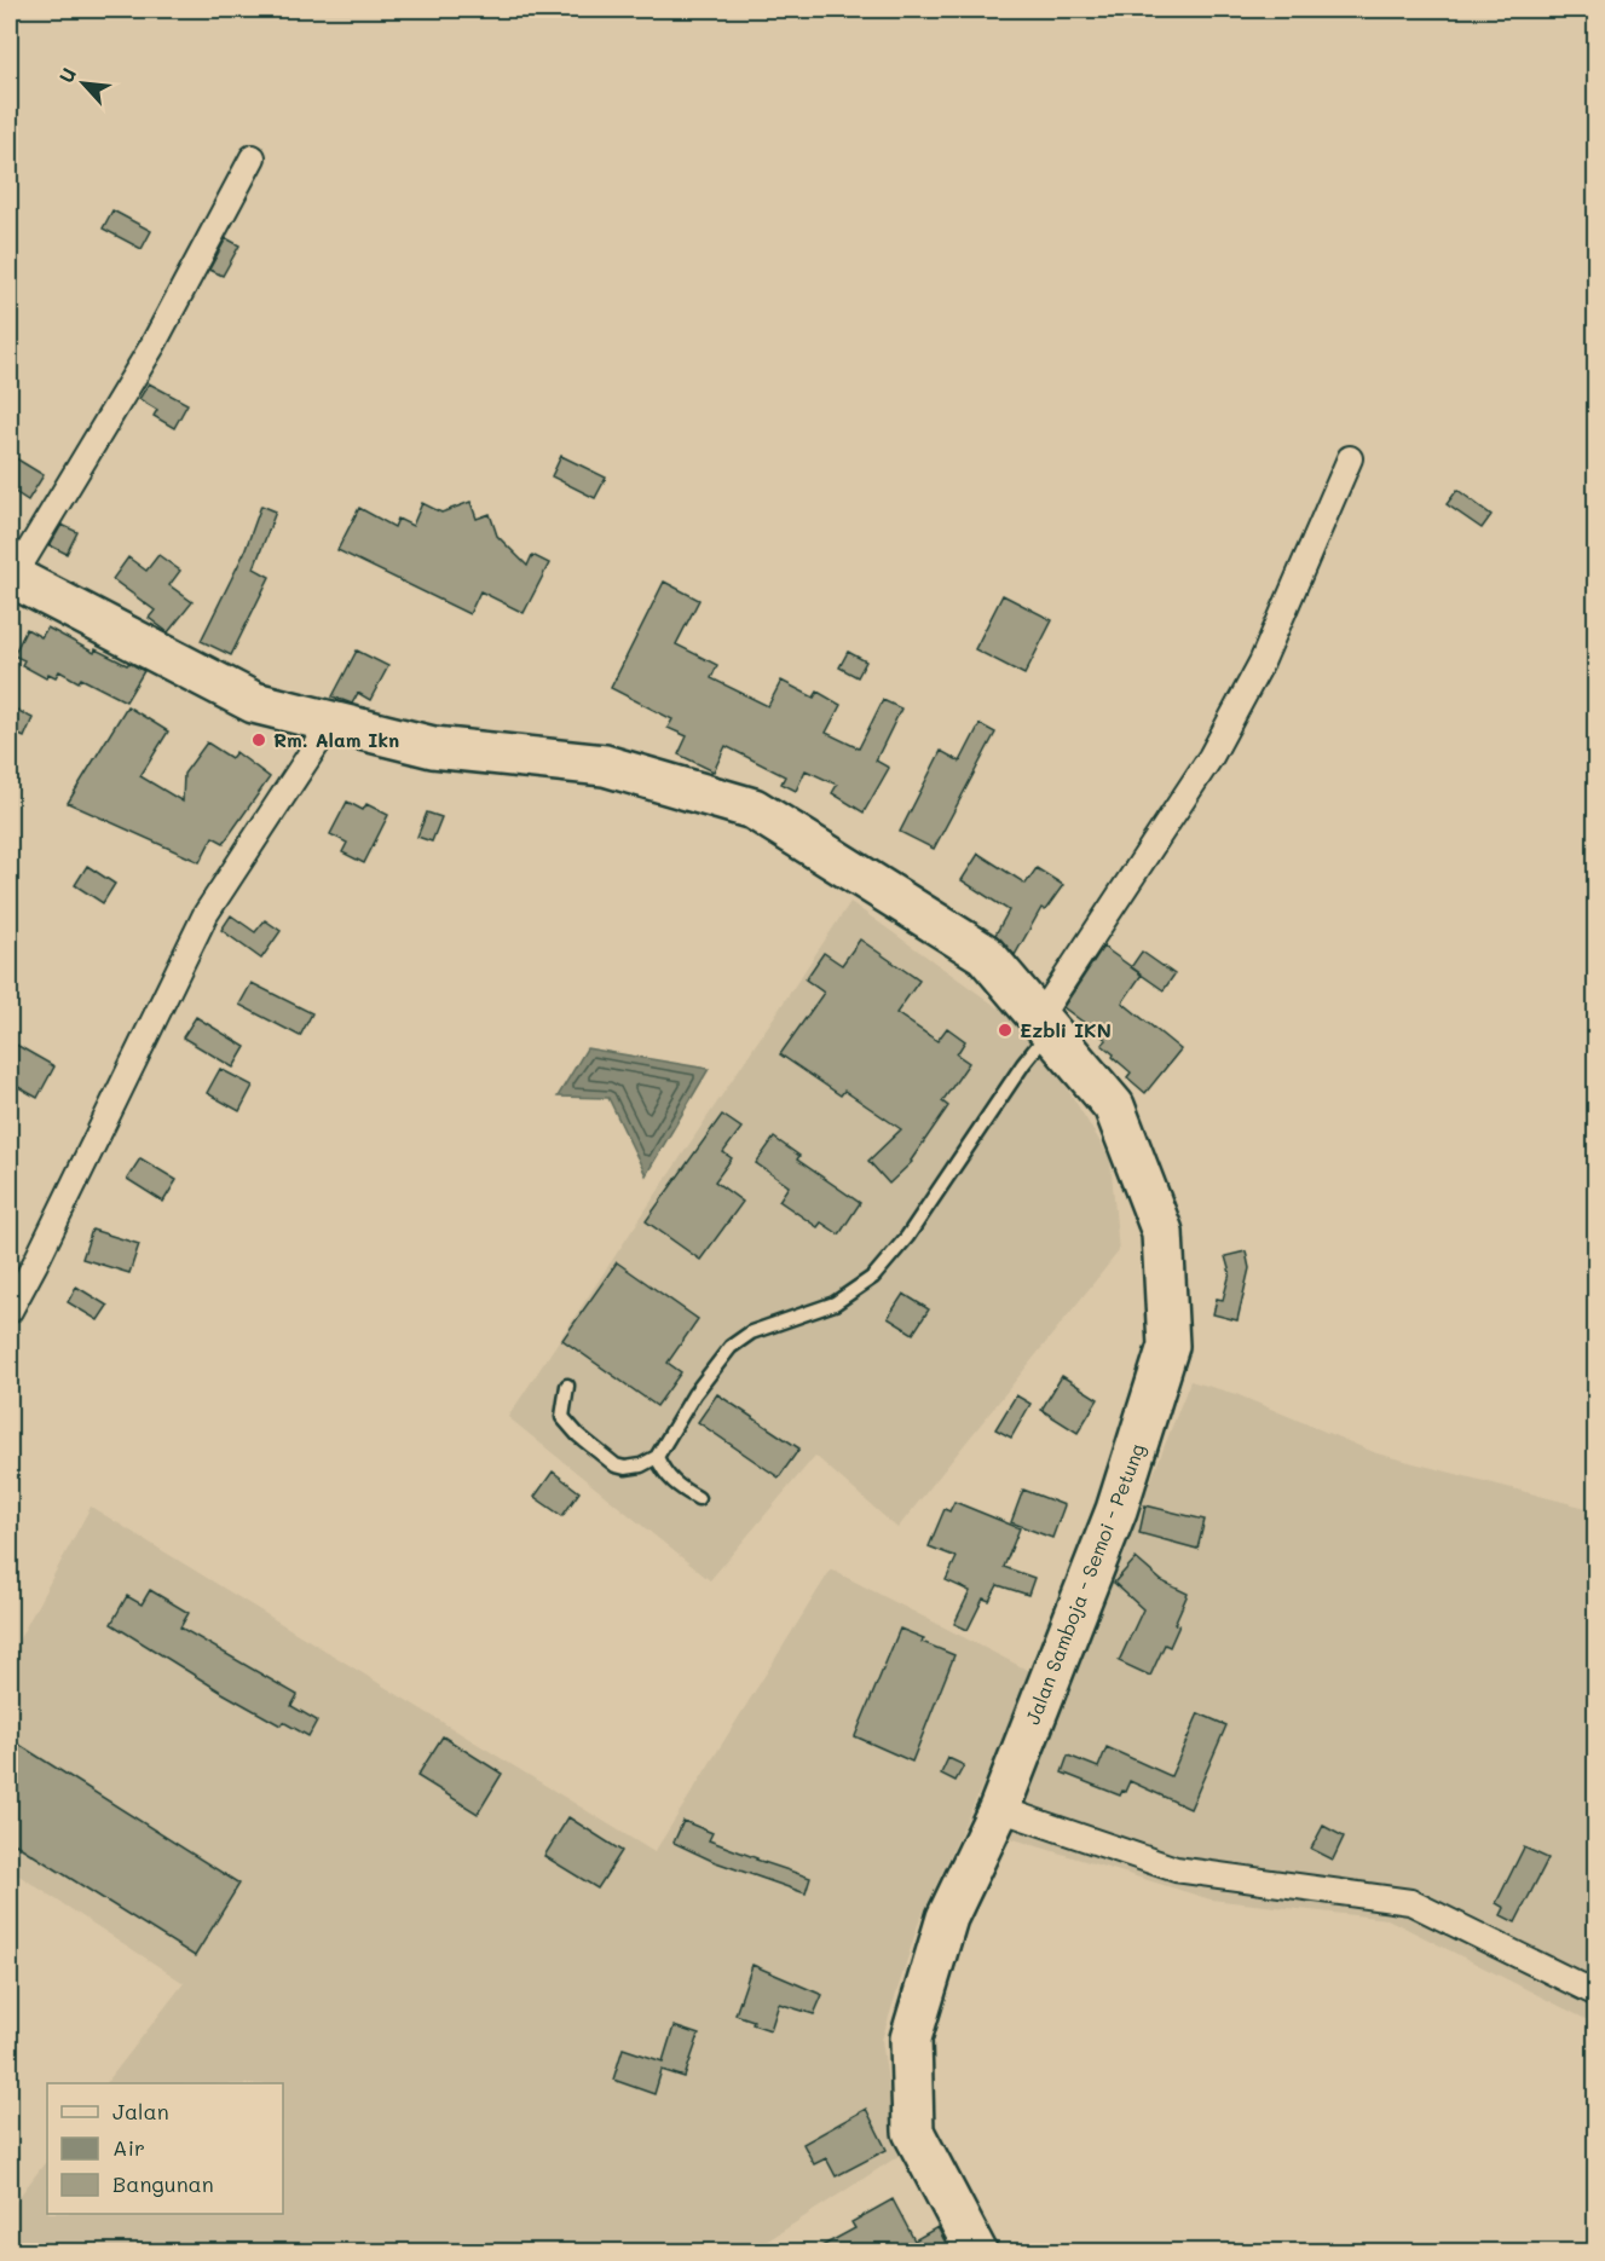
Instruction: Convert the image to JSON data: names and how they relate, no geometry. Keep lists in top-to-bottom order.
{
  "streets": {
    "highway": ["Jalan Samboja - Semoi - Petung"]
  },
  "places": ["Rm. Alam Ikn", "Ezbli IKN"],
  "legend": ["Jalan", "Air", "Bangunan"],
  "north": "top left"
}
